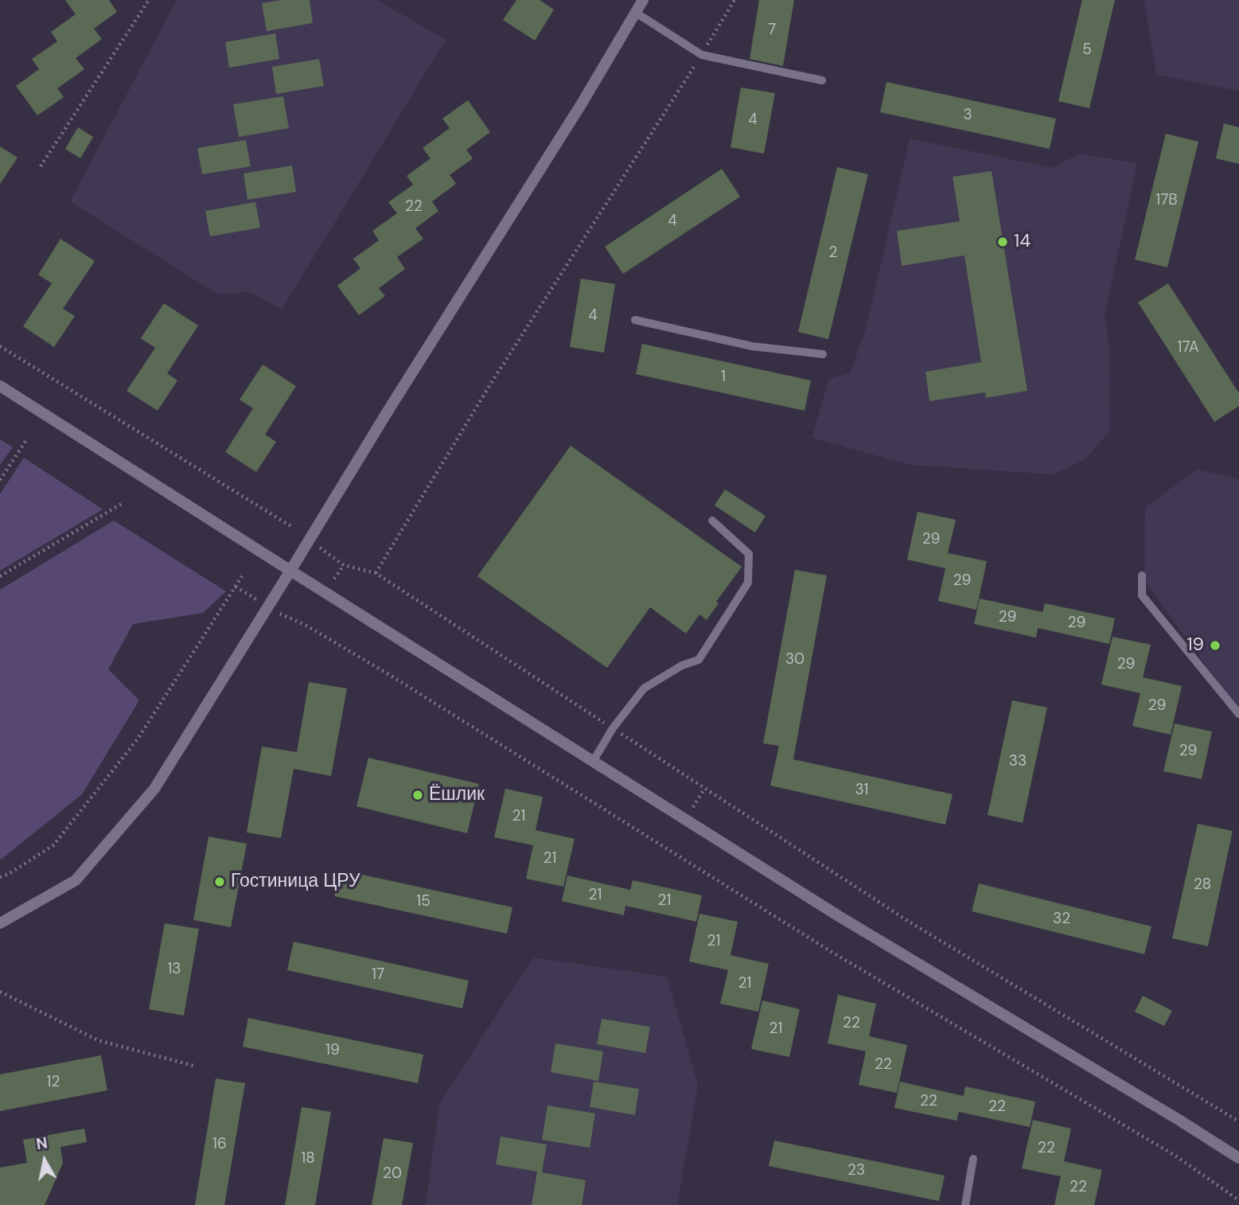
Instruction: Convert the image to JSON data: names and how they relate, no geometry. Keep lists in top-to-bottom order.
{
  "places": [
    "14",
    "19",
    "Ёшлик",
    "Гостиница ЦРУ"
  ],
  "house_numbers": [
    "7",
    "5",
    "3",
    "4",
    "17B",
    "22",
    "4",
    "2",
    "4",
    "17A",
    "1",
    "29",
    "29",
    "29",
    "29",
    "30",
    "29",
    "29",
    "29",
    "33",
    "31",
    "21",
    "21",
    "28",
    "21",
    "21",
    "15",
    "32",
    "21",
    "13",
    "17",
    "21",
    "22",
    "21",
    "19",
    "22",
    "12",
    "22",
    "22",
    "16",
    "22",
    "18",
    "23",
    "20",
    "22"
  ],
  "north": "top"
}
